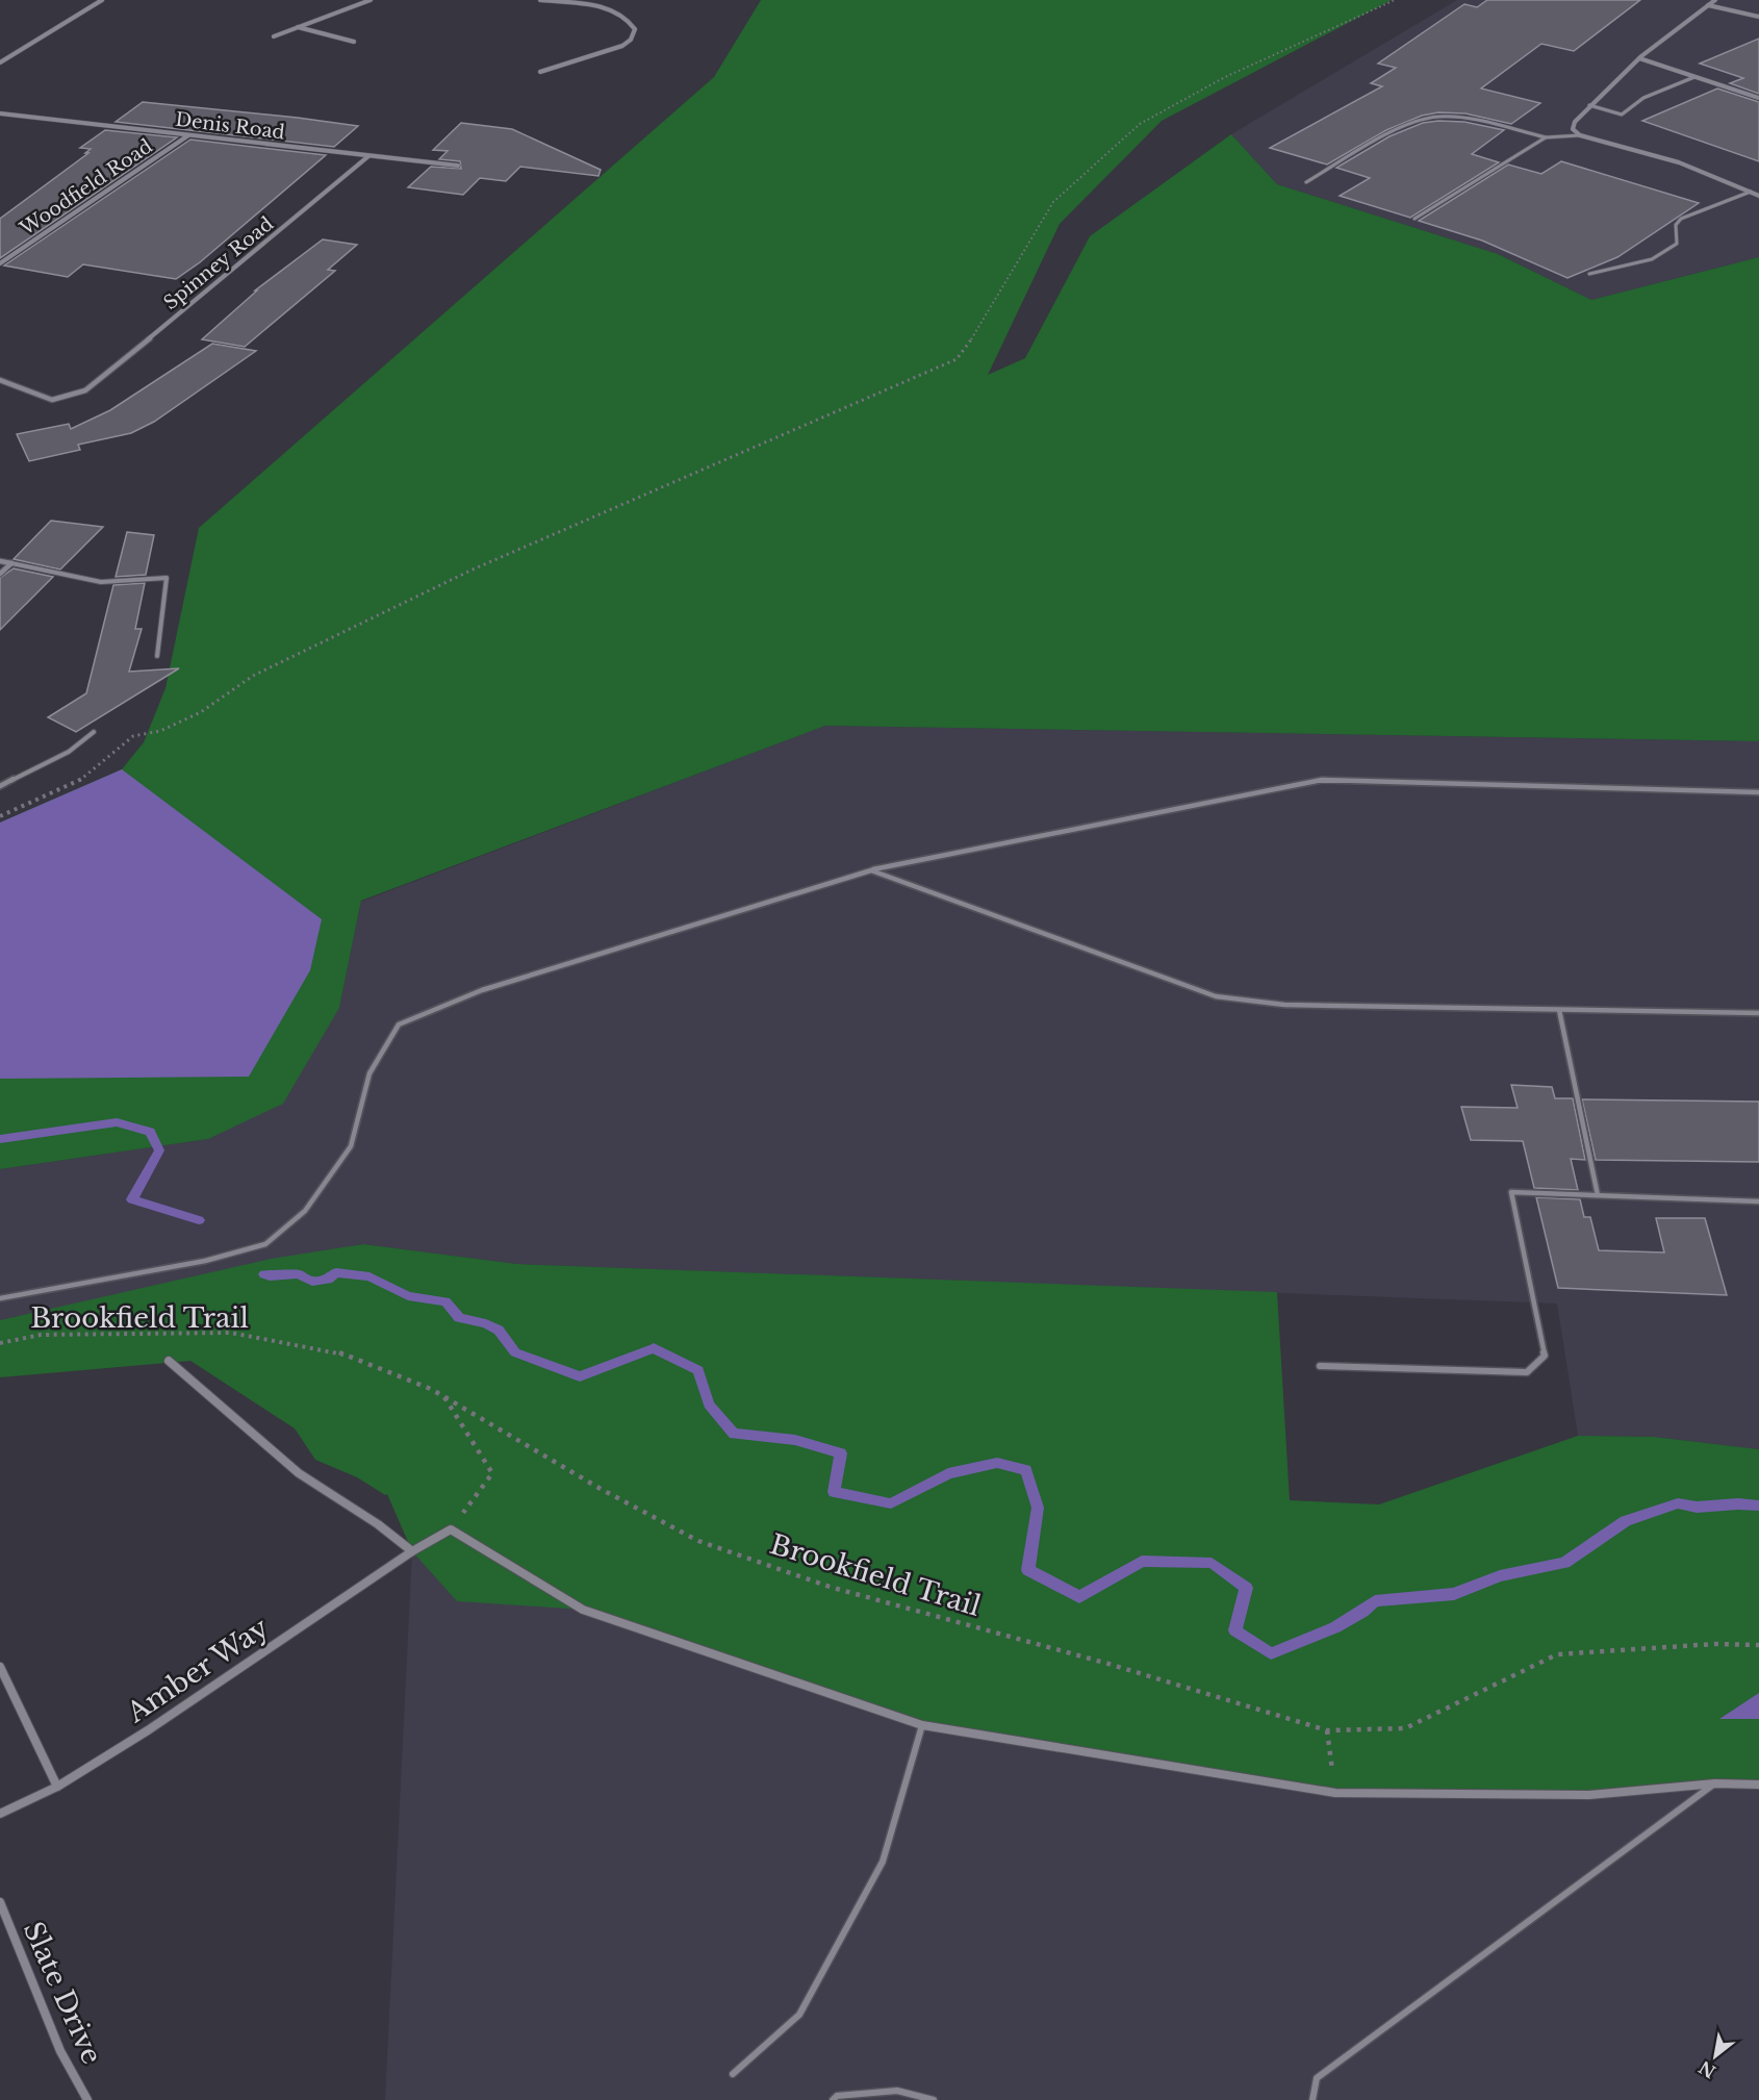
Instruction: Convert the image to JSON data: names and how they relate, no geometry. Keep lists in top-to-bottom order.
{
  "streets": {
    "street": [
      "Denis Road",
      "Woodfield Road",
      "Spinney Road",
      "Amber Way",
      "Slate Drive"
    ],
    "path": ["Brookfield Trail"]
  },
  "crossings": [
    ["Denis Road", "Woodfield Road"],
    ["Denis Road", "Spinney Road"]
  ],
  "north": "bottom left"
}
